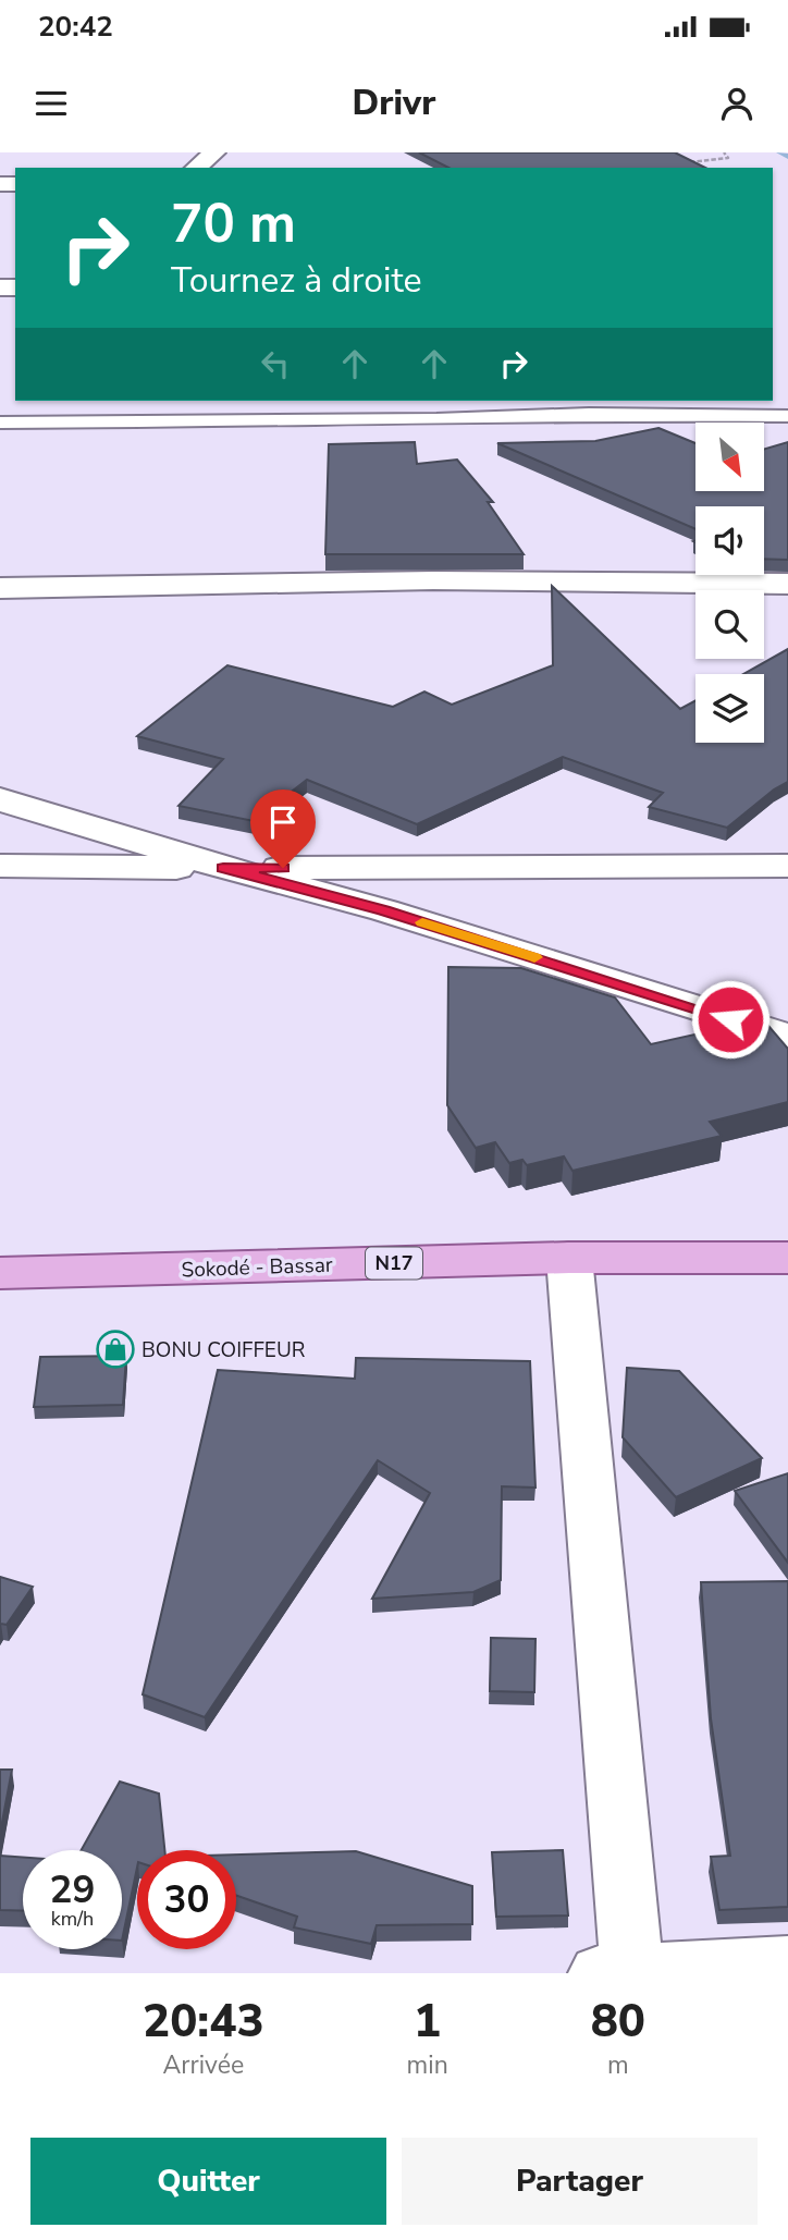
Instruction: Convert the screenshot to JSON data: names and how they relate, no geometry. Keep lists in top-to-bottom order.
{
  "streets": {
    "main road": ["N17", "Sokodé - Bassar"]
  },
  "places": {
    "shop": ["BONU COIFFEUR"]
  },
  "north": "bottom right",
  "page": {
    "status": "20:42",
    "header": "Drivr",
    "turn": ["70 m", "Tournez à droite"],
    "speed": "29 km/h",
    "limit": "30",
    "eta": [
      "20:43",
      "Arrivée",
      "1",
      "min",
      "80",
      "m"
    ],
    "buttons": ["Quitter", "Partager"]
  }
}
